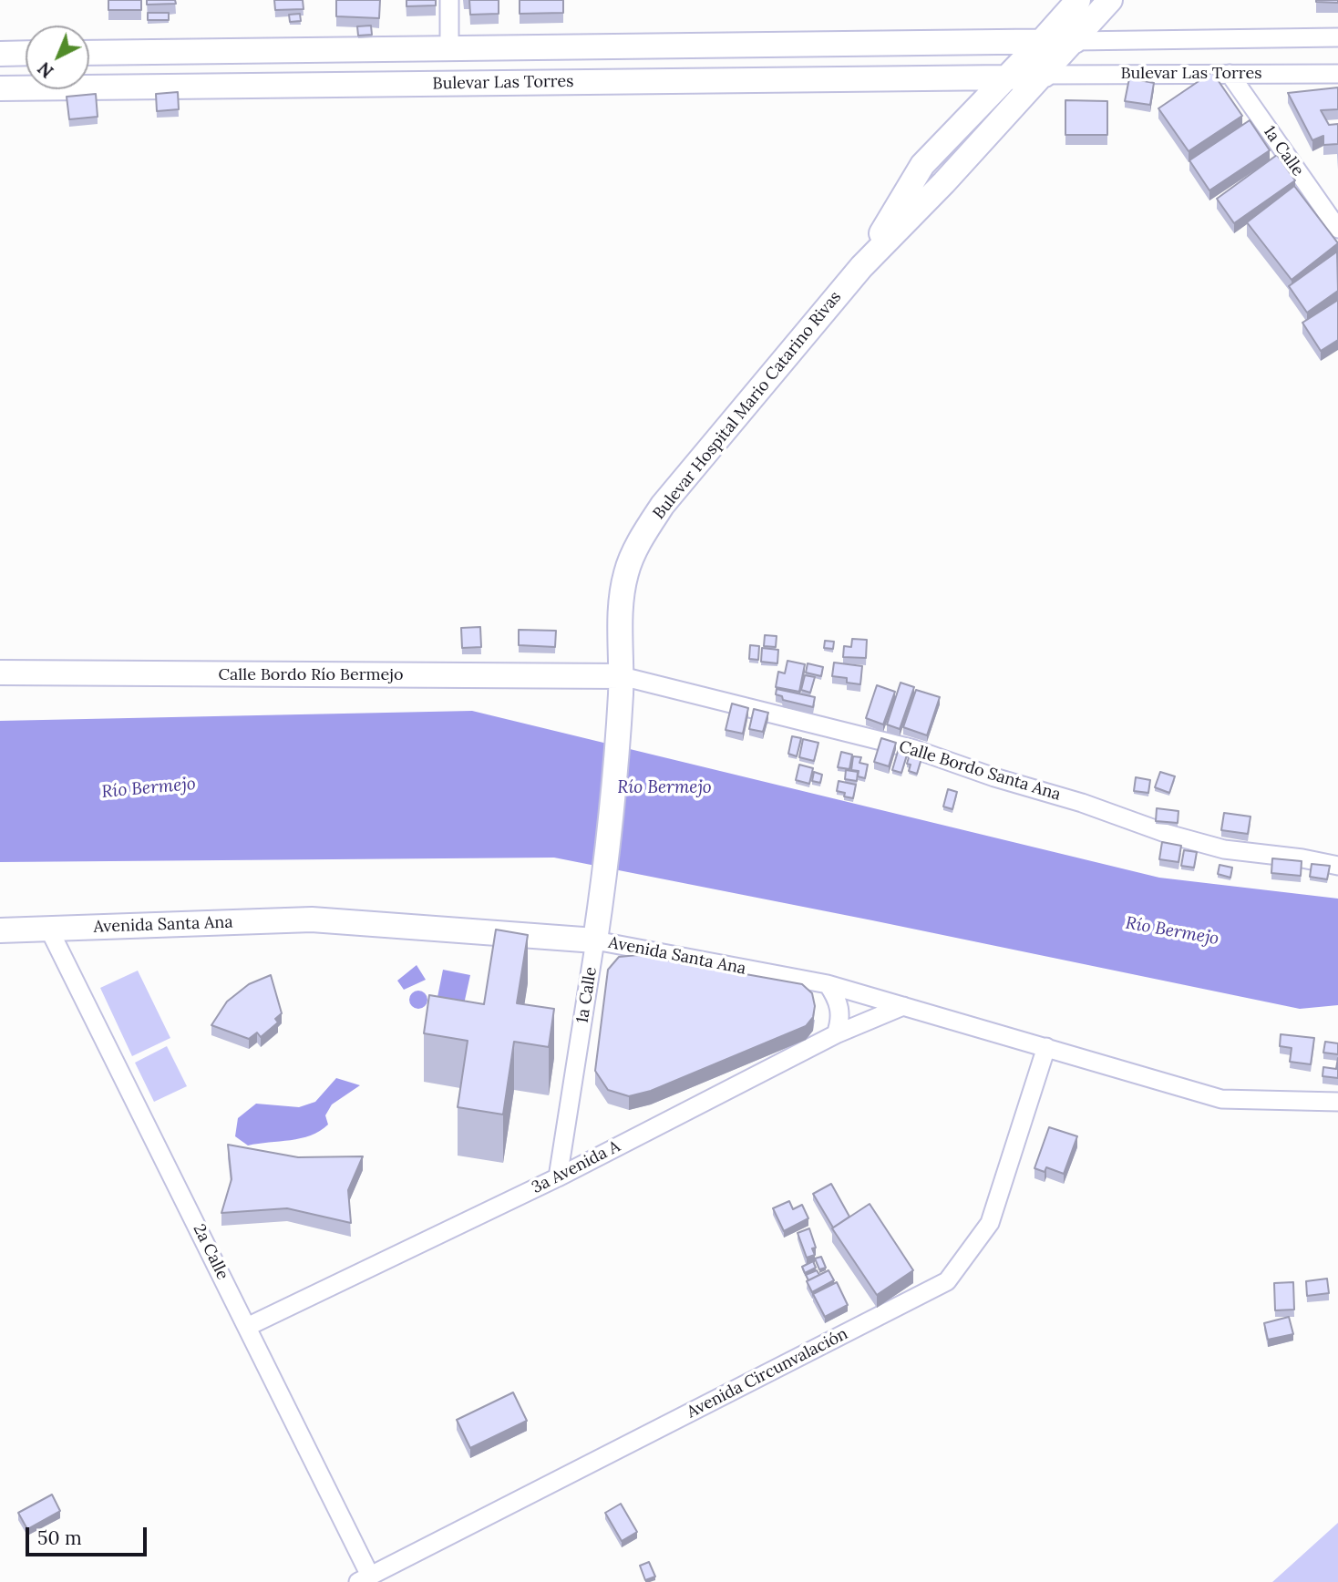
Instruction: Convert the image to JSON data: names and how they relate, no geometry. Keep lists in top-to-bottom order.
{
  "streets": {
    "main road": [
      "Bulevar Las Torres",
      "1a Calle",
      "Bulevar Hospital Mario Catarino Rivas",
      "Calle Bordo Río Bermejo",
      "Avenida Santa Ana"
    ],
    "street": [
      "Calle Bordo Santa Ana",
      "3a Avenida A",
      "2a Calle",
      "Avenida Circunvalación"
    ]
  },
  "crossings": [
    ["Bulevar Las Torres", "1a Calle"],
    ["Bulevar Las Torres", "Bulevar Hospital Mario Catarino Rivas"],
    ["1a Calle", "Bulevar Hospital Mario Catarino Rivas"],
    ["1a Calle", "Avenida Santa Ana"],
    ["1a Calle", "3a Avenida A"],
    ["Bulevar Hospital Mario Catarino Rivas", "Calle Bordo Río Bermejo"],
    ["Bulevar Hospital Mario Catarino Rivas", "Calle Bordo Santa Ana"],
    ["Calle Bordo Río Bermejo", "Calle Bordo Santa Ana"],
    ["Avenida Santa Ana", "3a Avenida A"],
    ["Avenida Santa Ana", "2a Calle"],
    ["Avenida Santa Ana", "Avenida Circunvalación"],
    ["3a Avenida A", "2a Calle"],
    ["2a Calle", "Avenida Circunvalación"]
  ],
  "water": ["Río Bermejo"],
  "scale_bar": "50 m",
  "north": "bottom left"
}
